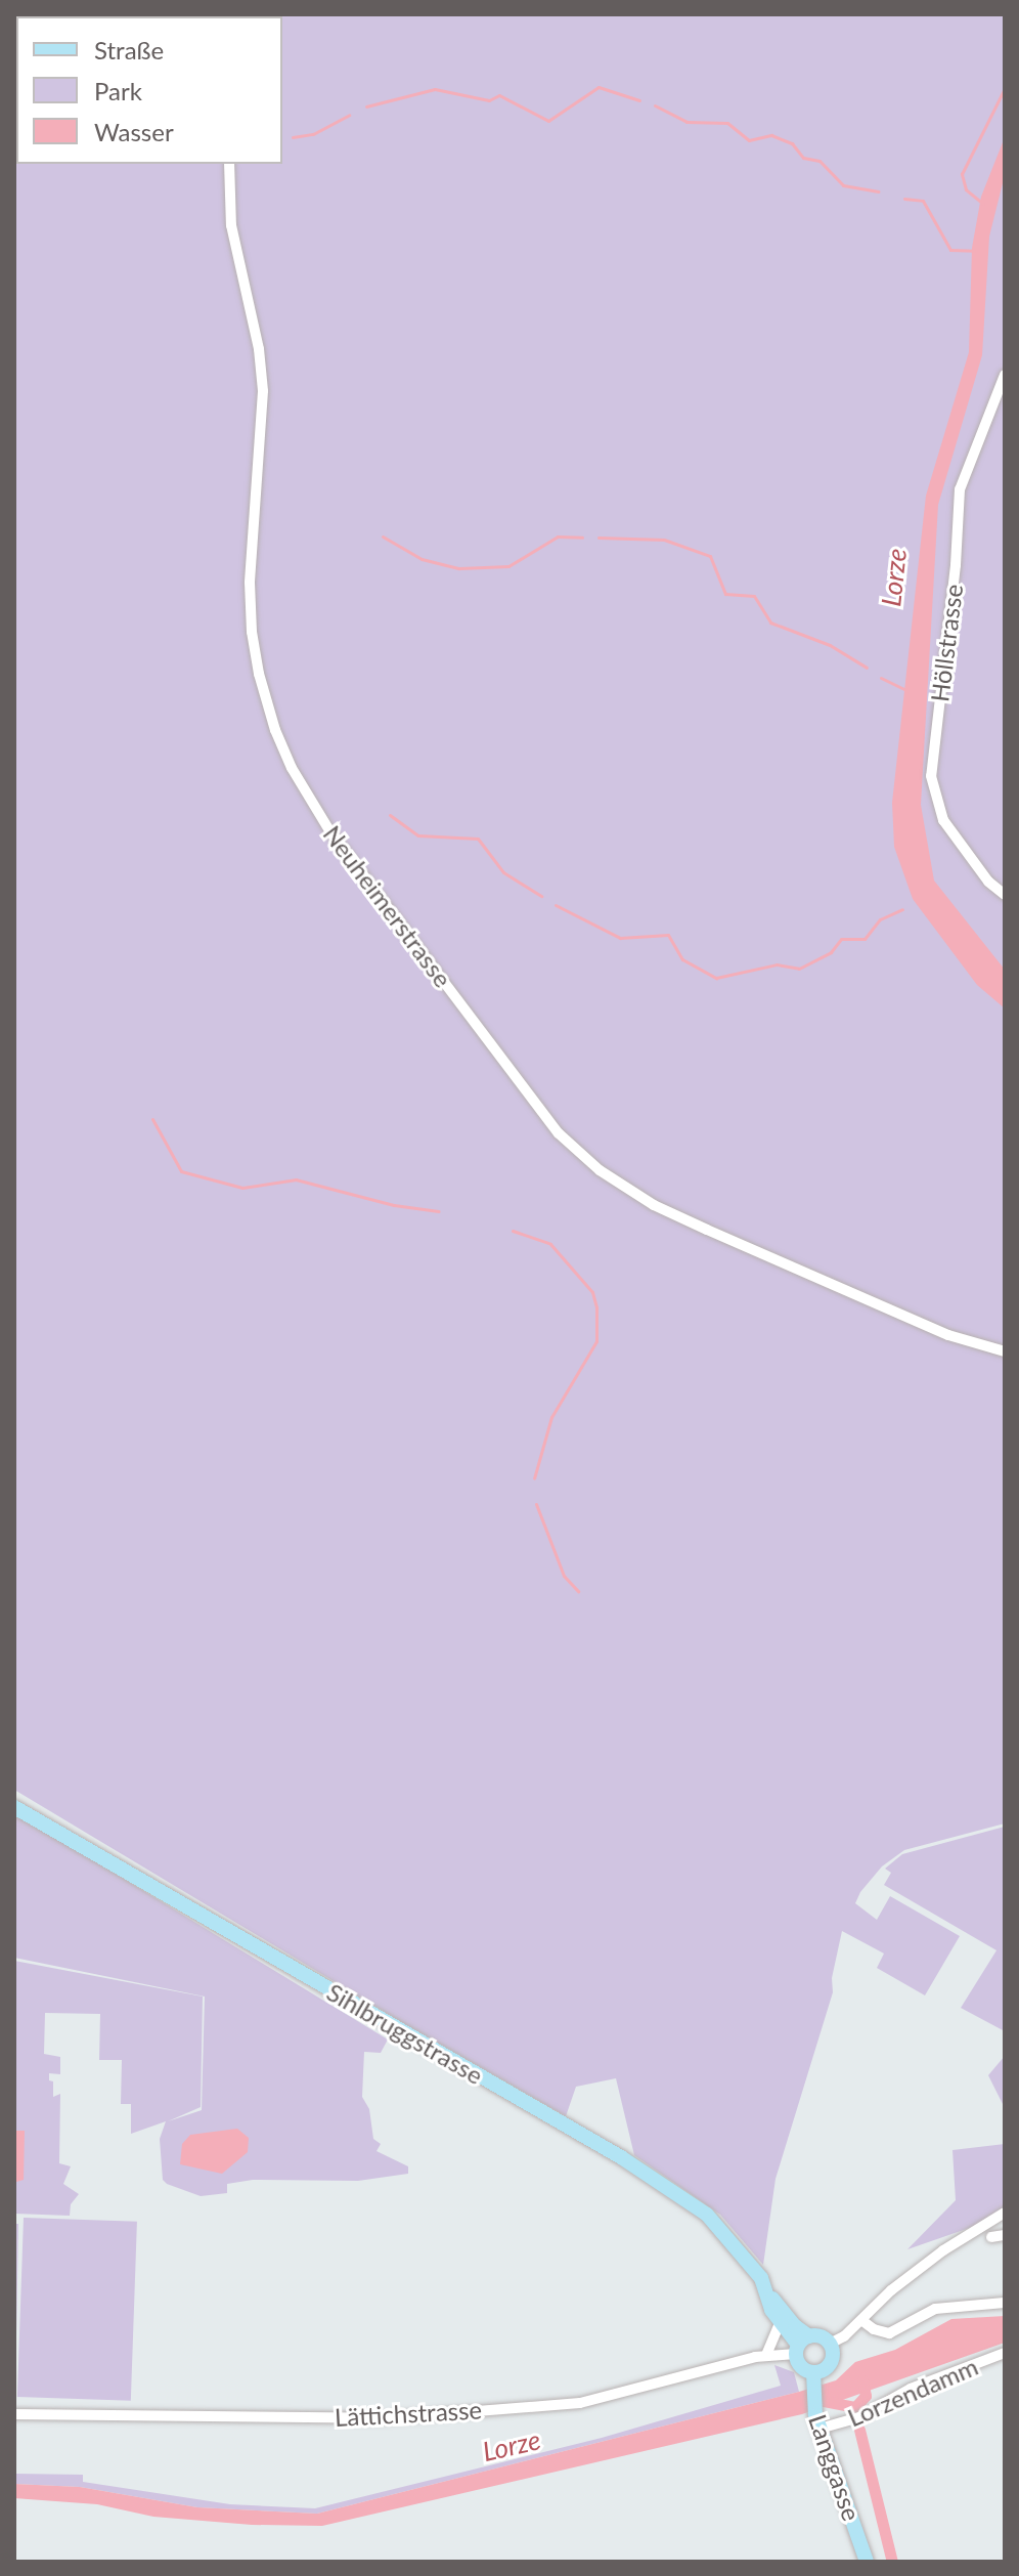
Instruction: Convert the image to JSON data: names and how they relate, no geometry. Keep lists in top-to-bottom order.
{
  "streets": {
    "main road": ["Sihlbruggstrasse", "Langgasse"],
    "street": [
      "Höllstrasse",
      "Neuheimerstrasse",
      "Lorzendamm",
      "Lättichstrasse"
    ]
  },
  "crossings": [
    ["Sihlbruggstrasse", "Lättichstrasse"],
    ["Sihlbruggstrasse", "Langgasse"],
    ["Lorzendamm", "Langgasse"],
    ["Lättichstrasse", "Langgasse"]
  ],
  "water": ["Lorze"],
  "legend": ["Straße", "Park", "Wasser"]
}
